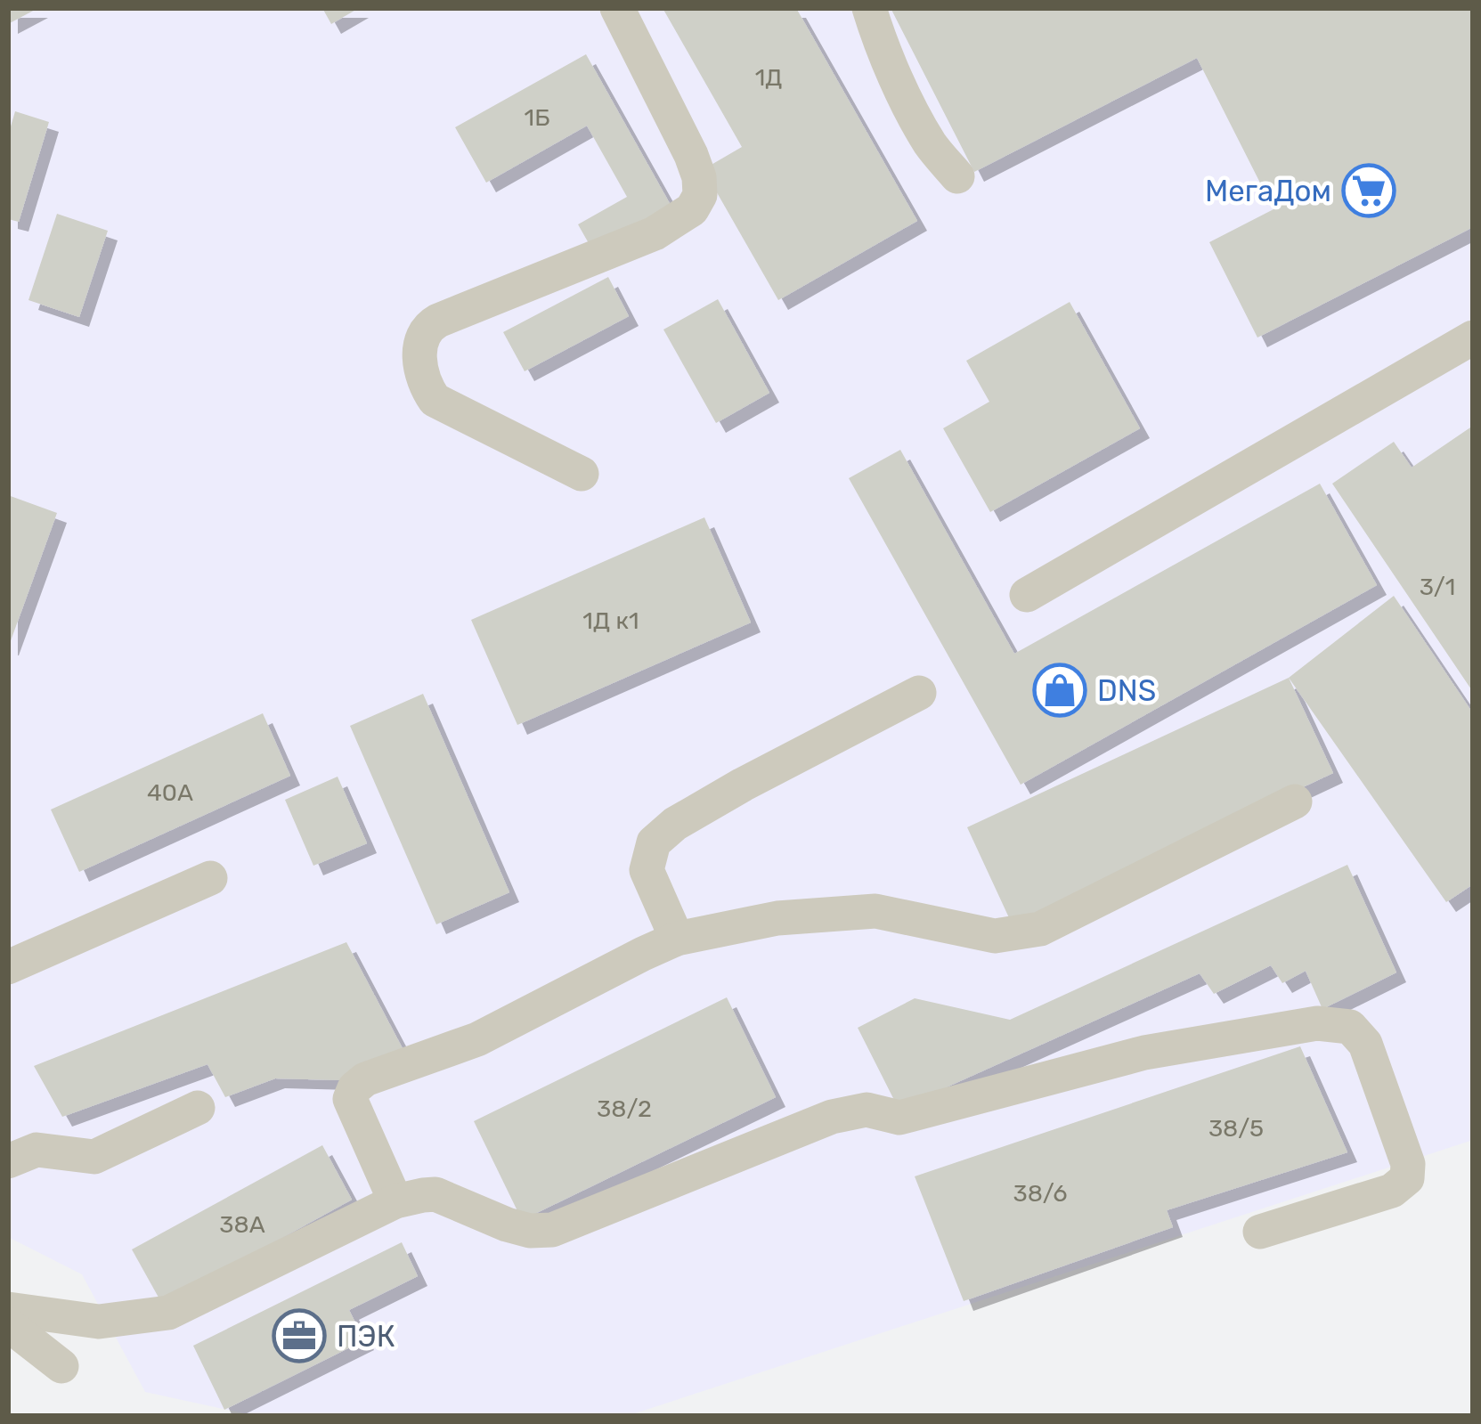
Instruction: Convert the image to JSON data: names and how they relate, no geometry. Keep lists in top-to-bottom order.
{
  "places": {
    "supermarket": ["МегаДом"],
    "shop": ["DNS"],
    "office": ["ПЭК"]
  },
  "house_numbers": [
    "1Д",
    "1Б",
    "3/1",
    "1Д к1",
    "40А",
    "38/2",
    "38/5",
    "38/6",
    "38А"
  ]
}
